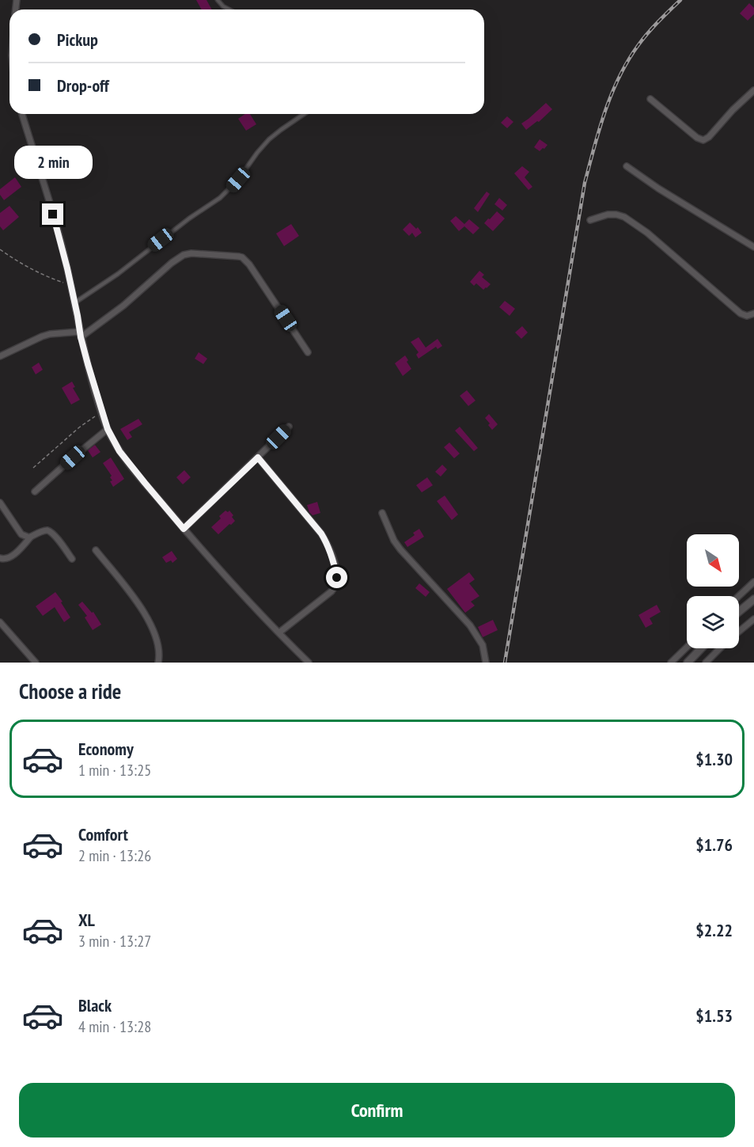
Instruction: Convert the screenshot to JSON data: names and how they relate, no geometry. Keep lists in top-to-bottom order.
{
  "north": "bottom right",
  "page": {
    "banner": ["Pickup", "Drop-off"],
    "bubble": "2 min",
    "heading": "Choose a ride",
    "list": [
      {
        "name": "Economy",
        "note": "1 min · 13:25",
        "value": "$1.30"
      },
      {
        "name": "Comfort",
        "note": "2 min · 13:26",
        "value": "$1.76"
      },
      {
        "name": "XL",
        "note": "3 min · 13:27",
        "value": "$2.22"
      },
      {
        "name": "Black",
        "note": "4 min · 13:28",
        "value": "$1.53"
      }
    ],
    "buttons": "Confirm"
  }
}
